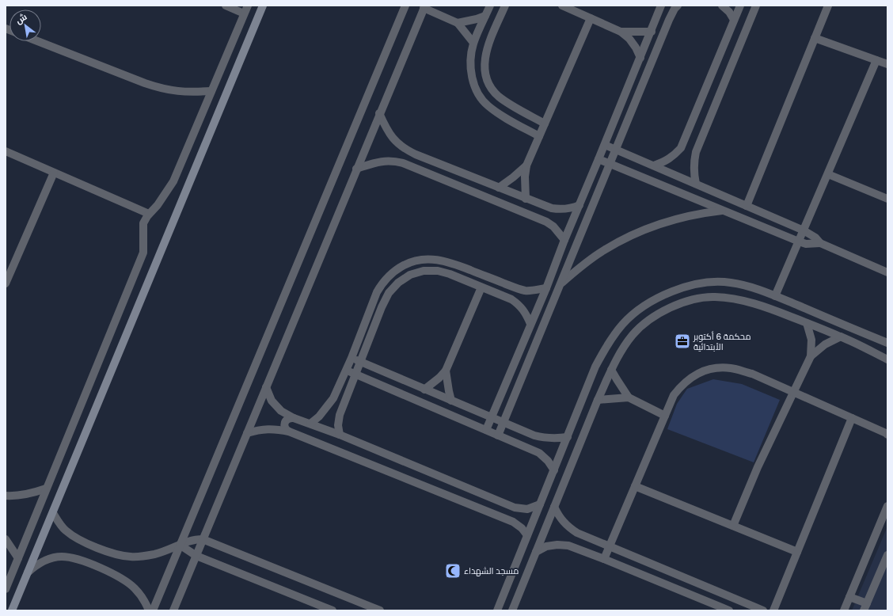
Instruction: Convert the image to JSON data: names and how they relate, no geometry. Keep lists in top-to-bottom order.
{
  "places": {
    "office": ["محكمة 6 أكتوبر الأبتدائية"],
    "mosque": ["مسجد الشهداء"]
  },
  "north": "top left"
}
